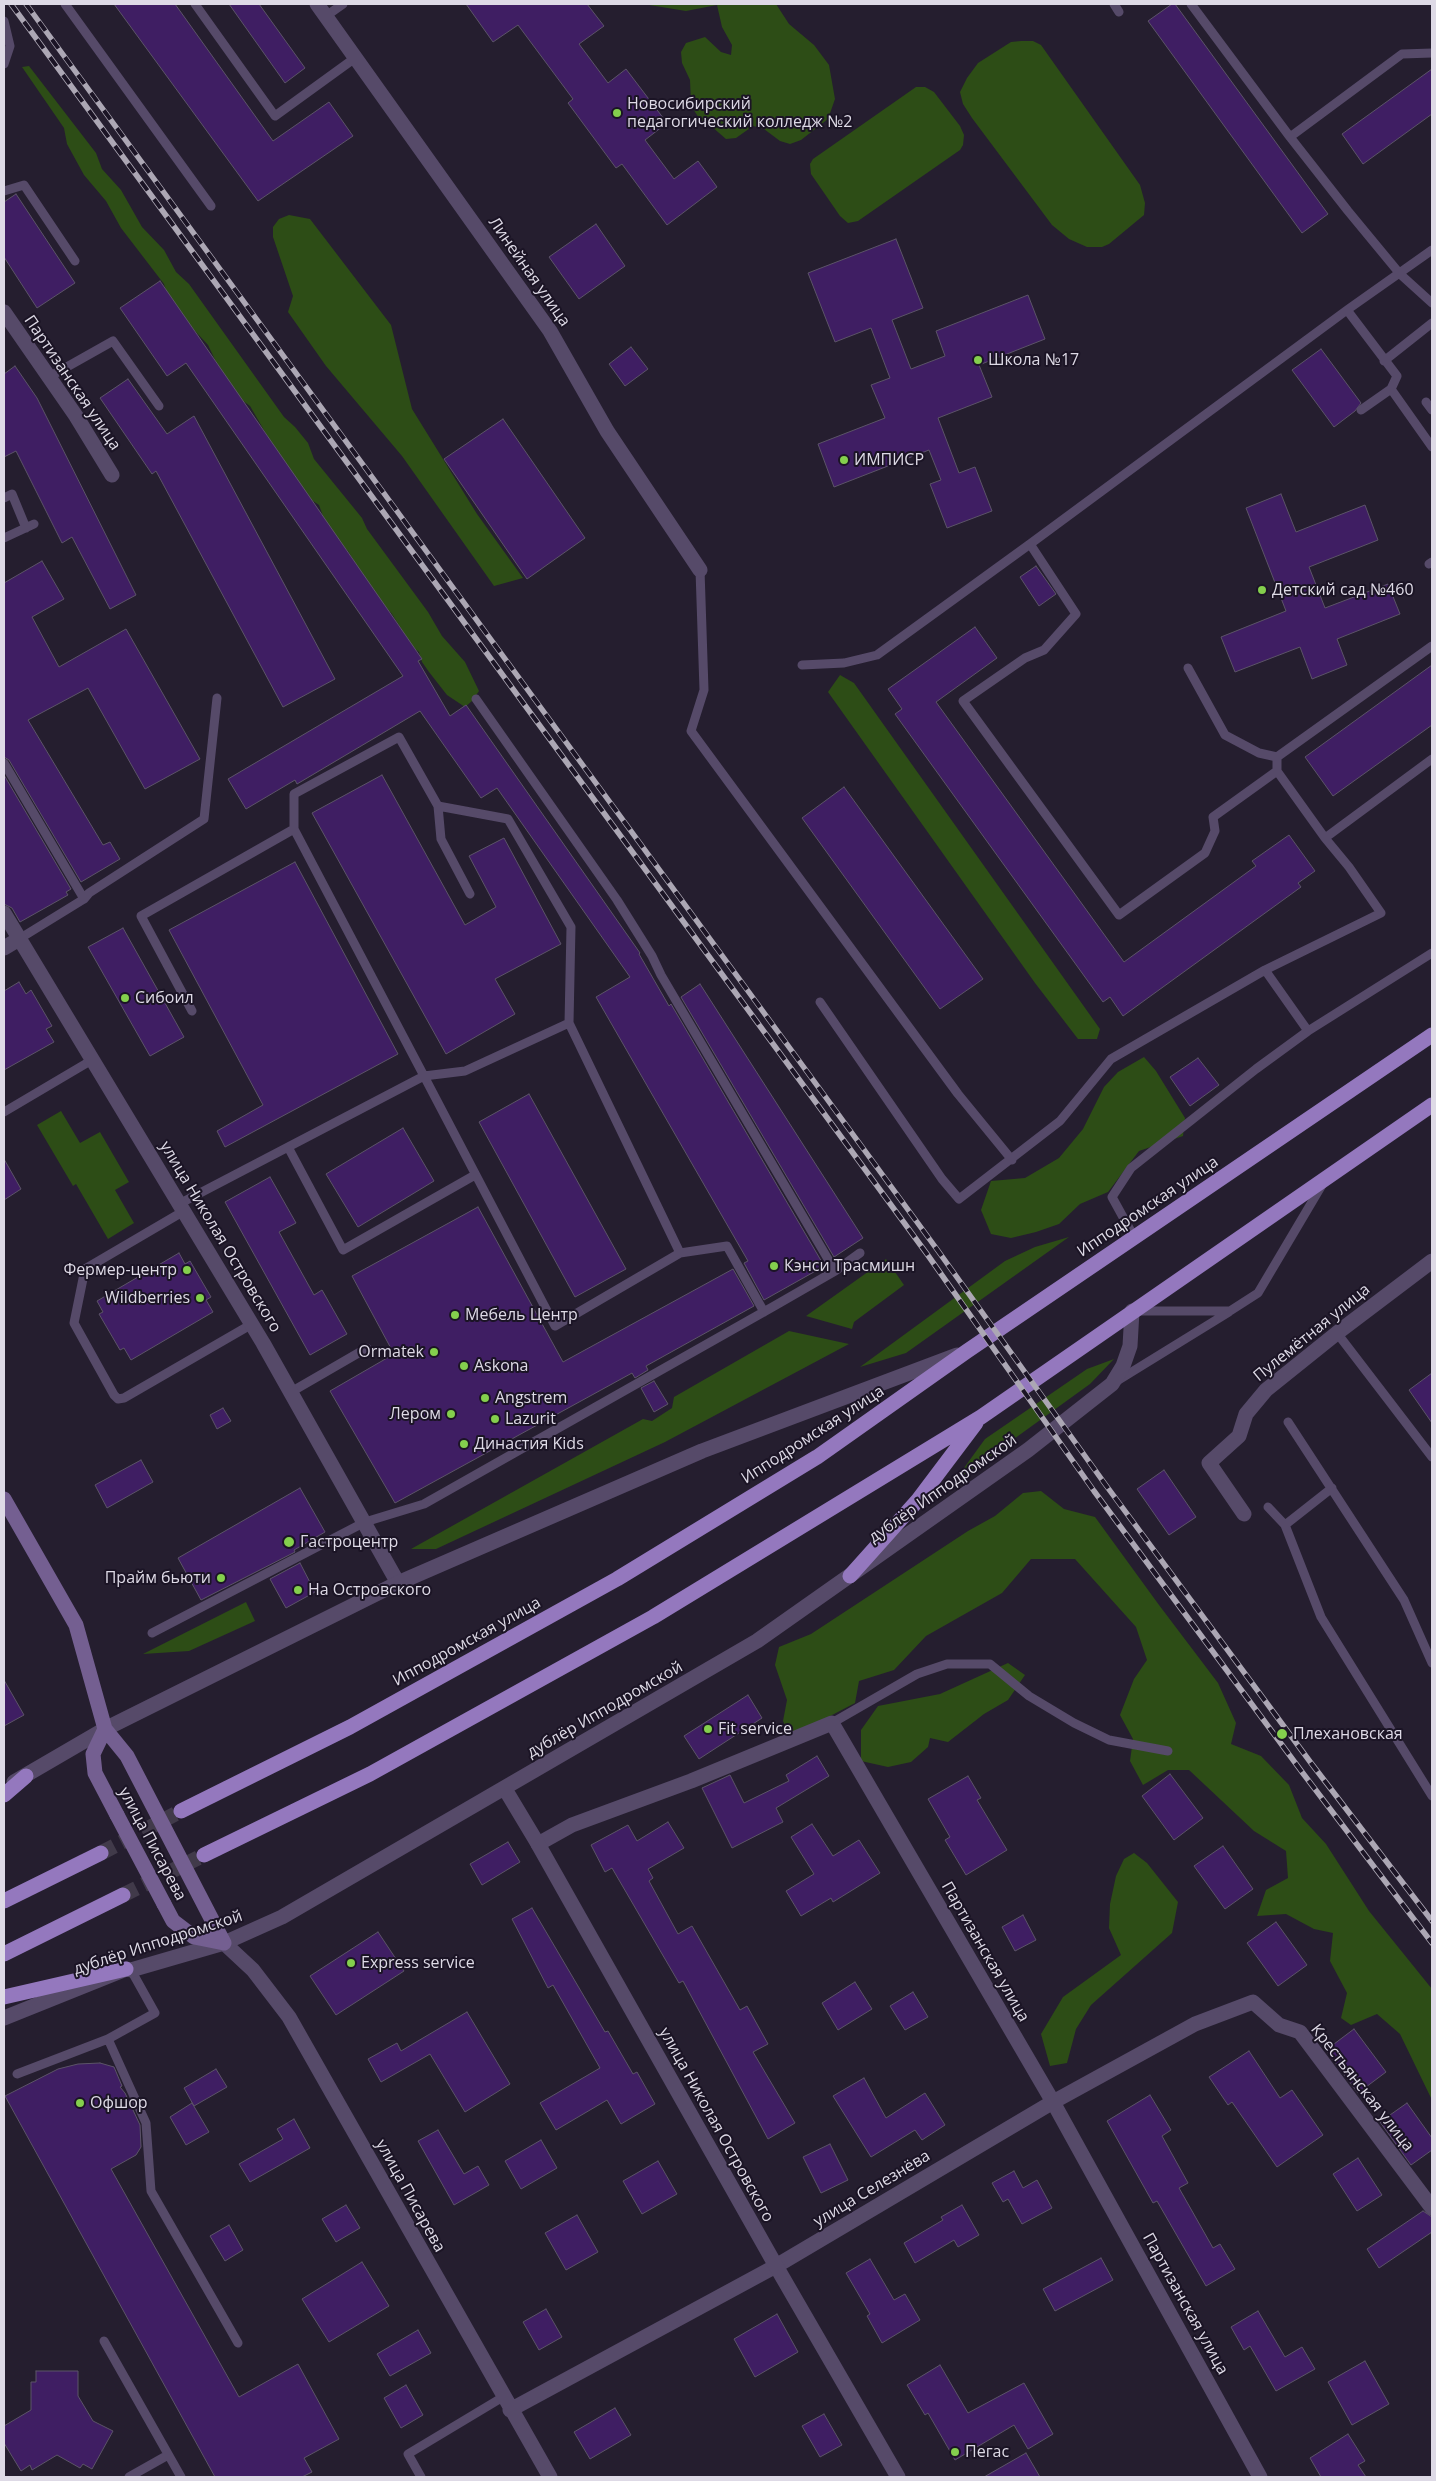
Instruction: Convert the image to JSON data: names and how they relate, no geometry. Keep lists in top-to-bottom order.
{
  "streets": {
    "highway": ["Ипподромская улица"],
    "main road": ["улица Писарева"],
    "street": [
      "Линейная улица",
      "Партизанская улица",
      "улица Николая Островского",
      "Пулемётная улица",
      "дублёр Ипподромской",
      "Крестьянская улица",
      "улица Селезнёва"
    ]
  },
  "crossings": [
    ["Партизанская улица", "улица Селезнёва"],
    ["улица Николая Островского", "дублёр Ипподромской"],
    ["улица Николая Островского", "улица Селезнёва"],
    ["дублёр Ипподромской", "улица Писарева"],
    ["улица Писарева", "улица Селезнёва"],
    ["Крестьянская улица", "улица Селезнёва"]
  ],
  "places": [
    "Новосибирский педагогический колледж №2",
    "Школа №17",
    "ИМПИСР",
    "Детский сад №460",
    "Сибоил",
    "Кэнси Трасмишн",
    "Фермер-центр",
    "Wildberries",
    "Мебель Центр",
    "Ormatek",
    "Askona",
    "Angstrem",
    "Лером",
    "Lazurit",
    "Династия Kids",
    "Гастроцентр",
    "Прайм бьюти",
    "На Островского",
    "Fit service",
    "Плехановская",
    "Express service",
    "Офшор",
    "Пегас"
  ]
}
